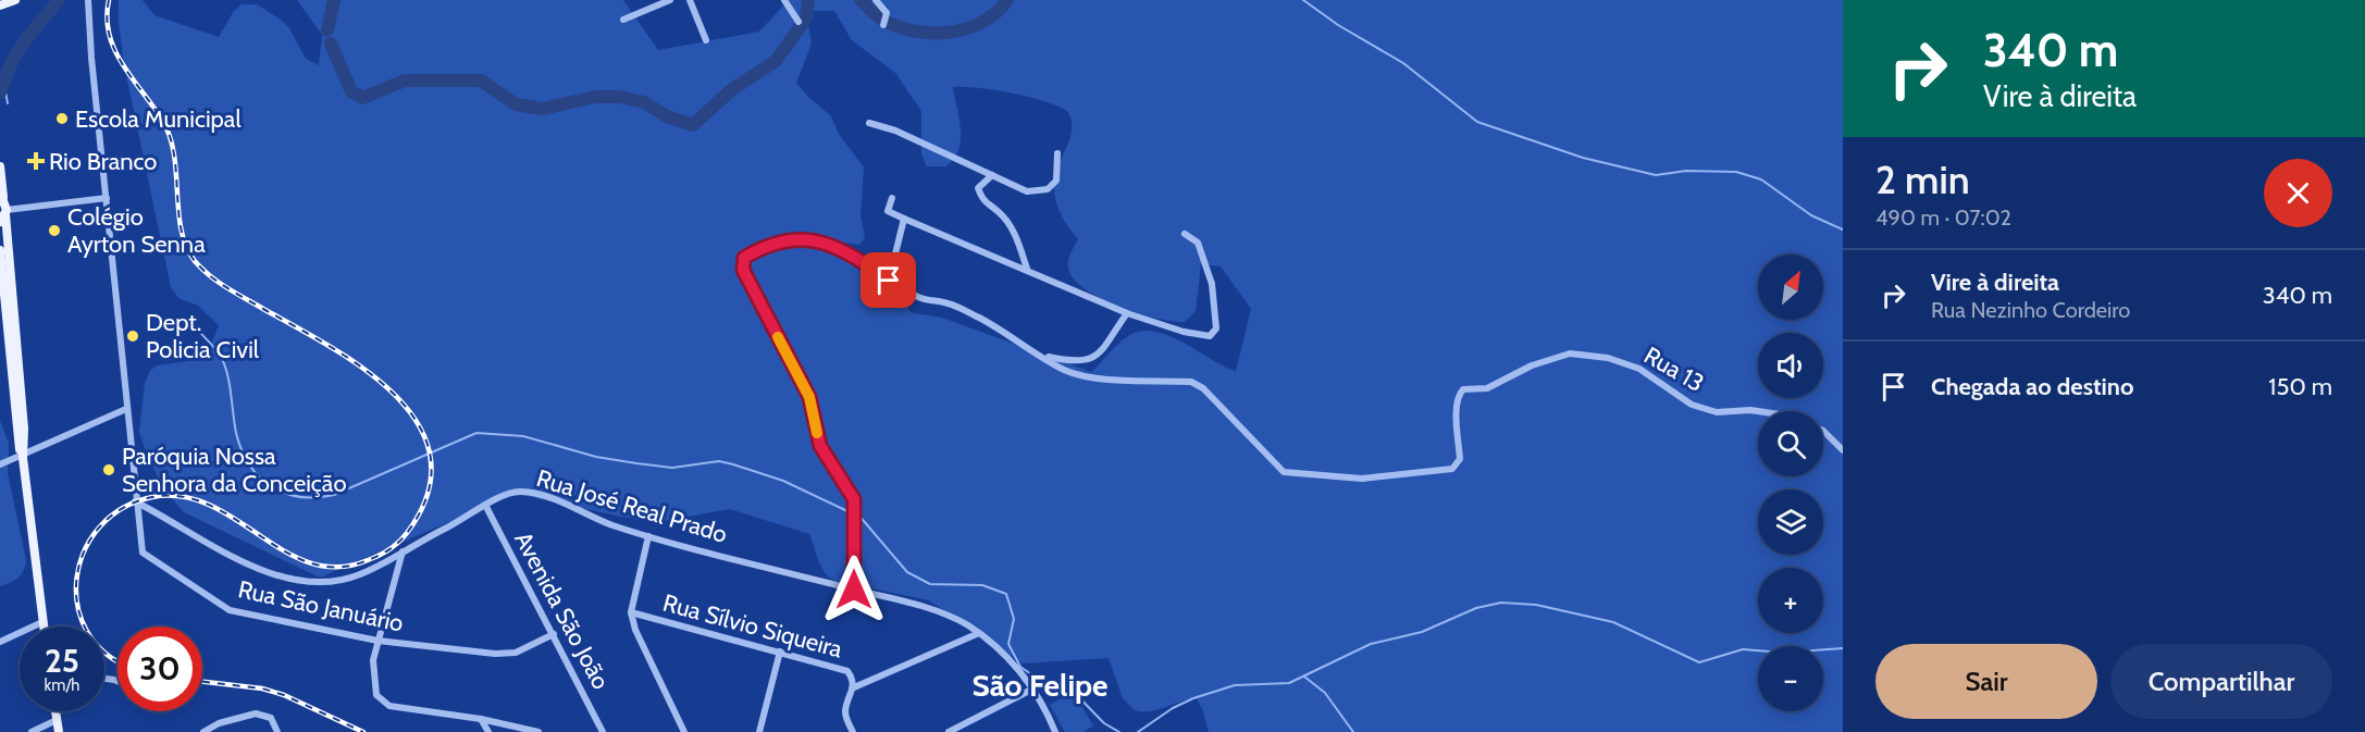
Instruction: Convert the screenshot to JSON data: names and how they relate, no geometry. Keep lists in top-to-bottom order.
{
  "streets": {
    "street": [
      "Rua 13",
      "Rua José Real Prado",
      "Rua São Januário",
      "Avenida São João",
      "Rua Sílvio Siqueira"
    ]
  },
  "crossings": [
    ["Rua José Real Prado", "Rua São Januário"],
    ["Rua José Real Prado", "Avenida São João"],
    ["Rua São Januário", "Avenida São João"]
  ],
  "districts": ["São Felipe"],
  "places": {
    "other": [
      "Escola Municipal",
      "Colégio Ayrton Senna",
      "Dept. Policia Civil",
      "Paróquia Nossa Senhora da Conceição"
    ],
    "health": ["Rio Branco"]
  },
  "north": "top right",
  "page": {
    "turn": ["340 m", "Vire à direita"],
    "heading": ["2 min", "490 m · 07:02"],
    "list": [
      {
        "name": "Vire à direita",
        "note": "Rua Nezinho Cordeiro",
        "value": "340 m"
      },
      {
        "name": "Chegada ao destino",
        "value": "150 m"
      }
    ],
    "map_buttons": ["+", "−"],
    "speed": "25 km/h",
    "limit": "30",
    "buttons": ["Sair", "Compartilhar"]
  }
}
